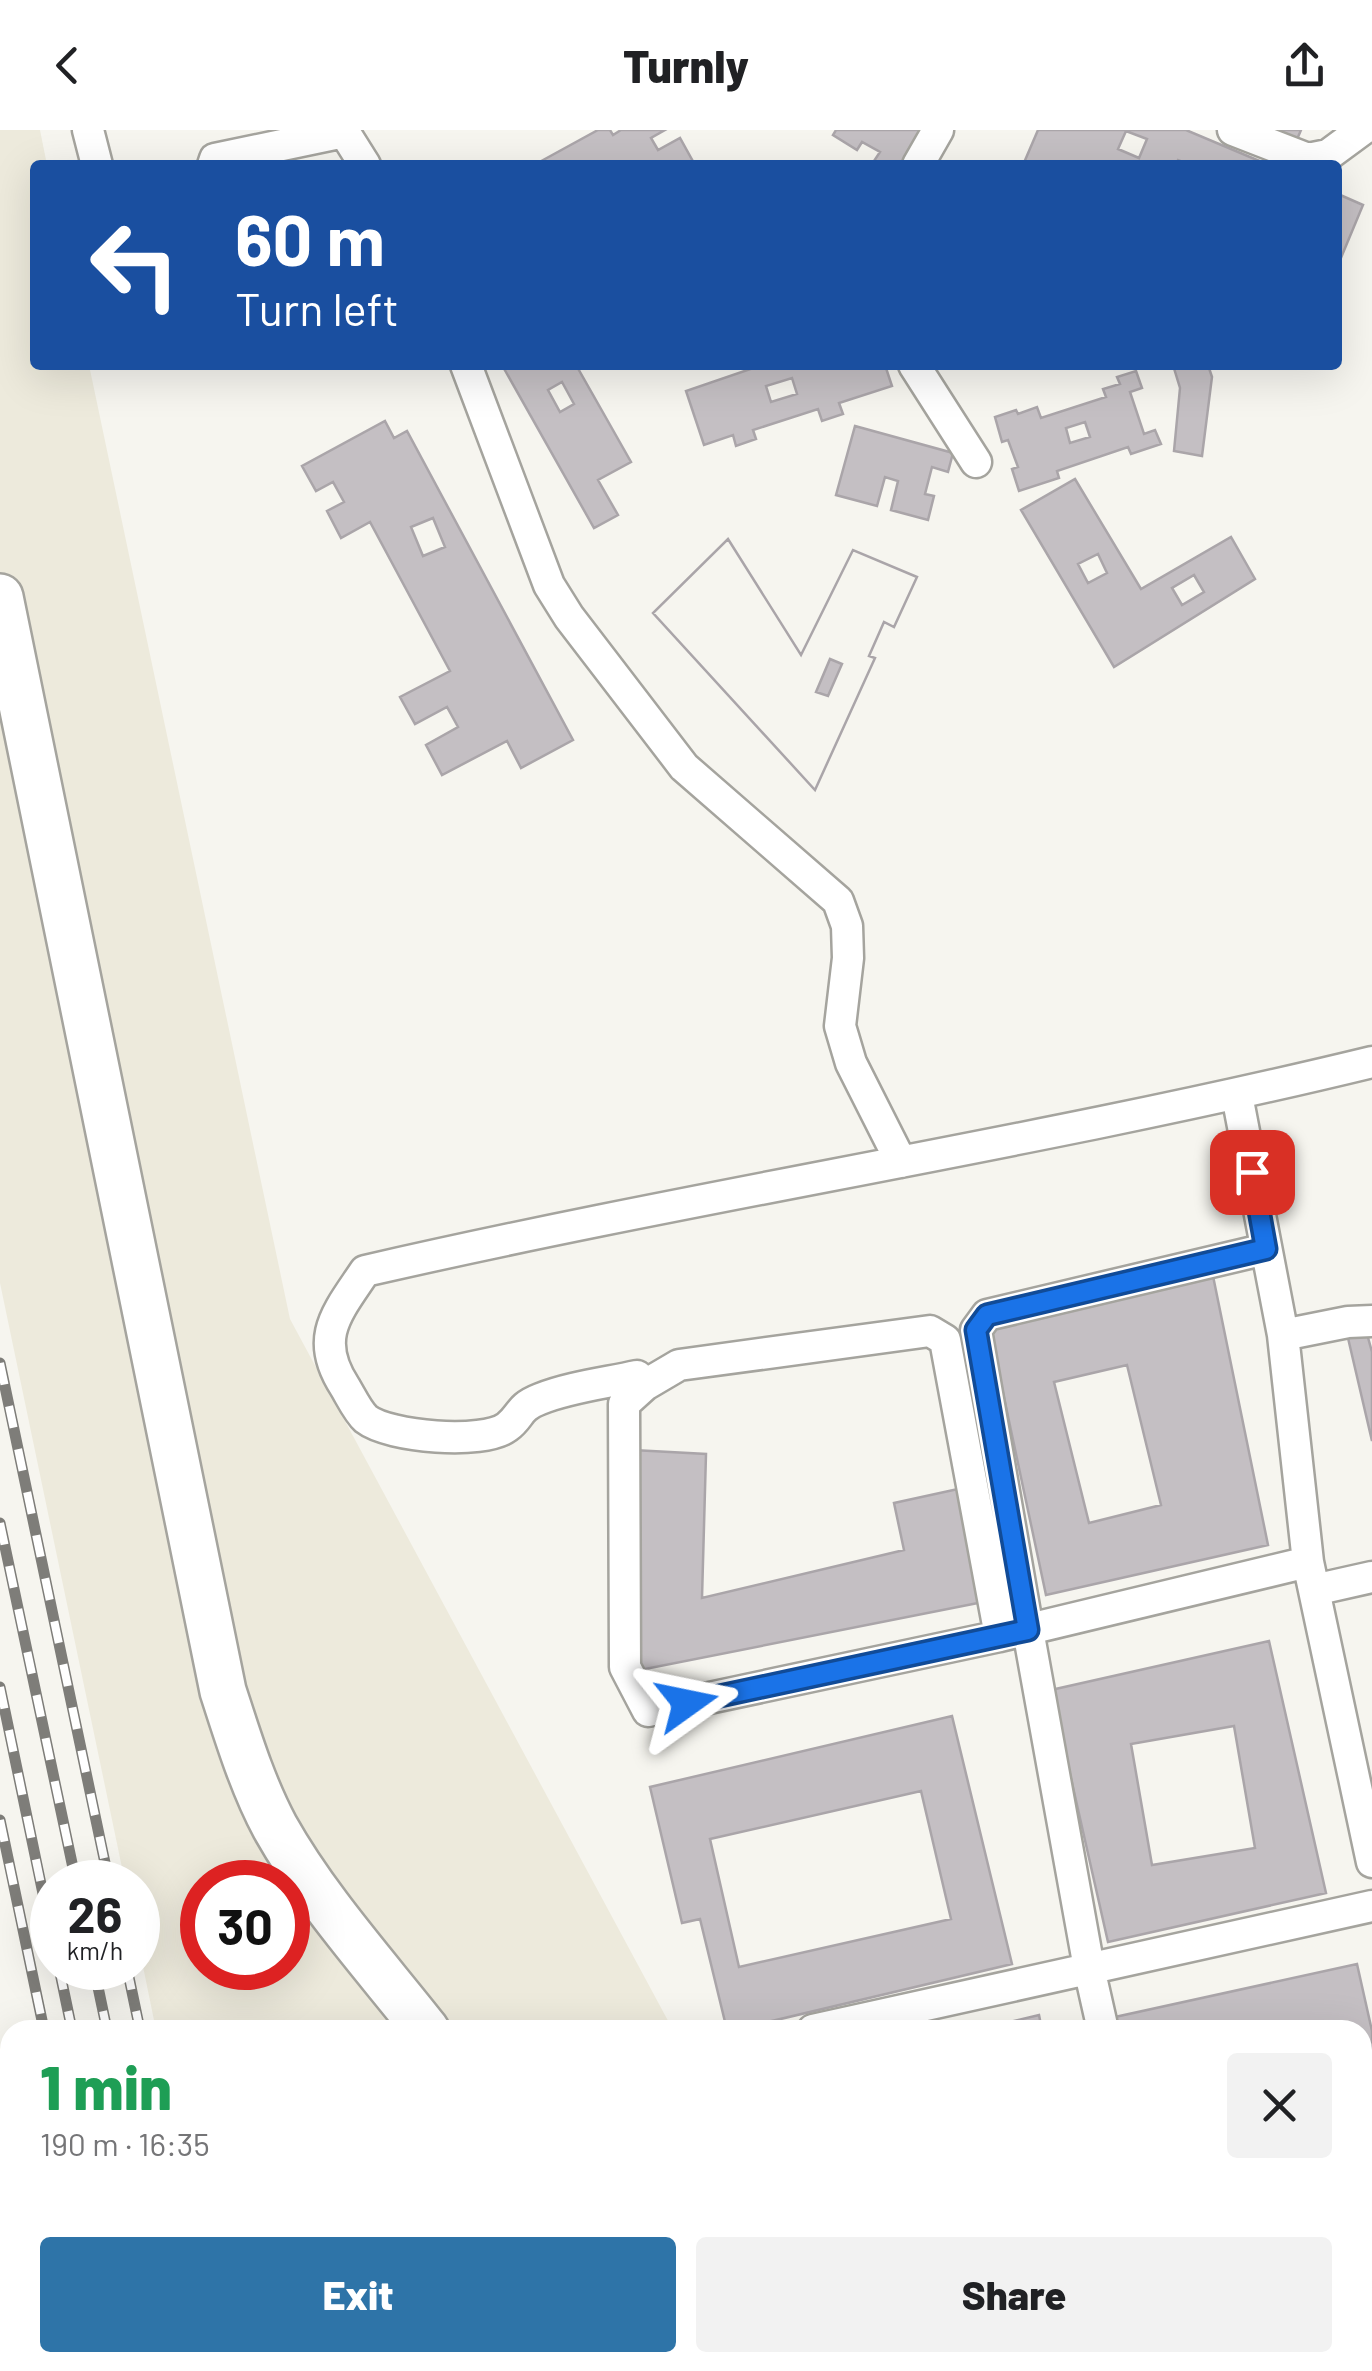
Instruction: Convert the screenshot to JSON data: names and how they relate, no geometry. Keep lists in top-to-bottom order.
{
  "page": {
    "header": "Turnly",
    "turn": ["60 m", "Turn left"],
    "speed": "26 km/h",
    "limit": "30",
    "heading": ["1 min", "190 m · 16:35"],
    "buttons": ["Exit", "Share"]
  }
}
